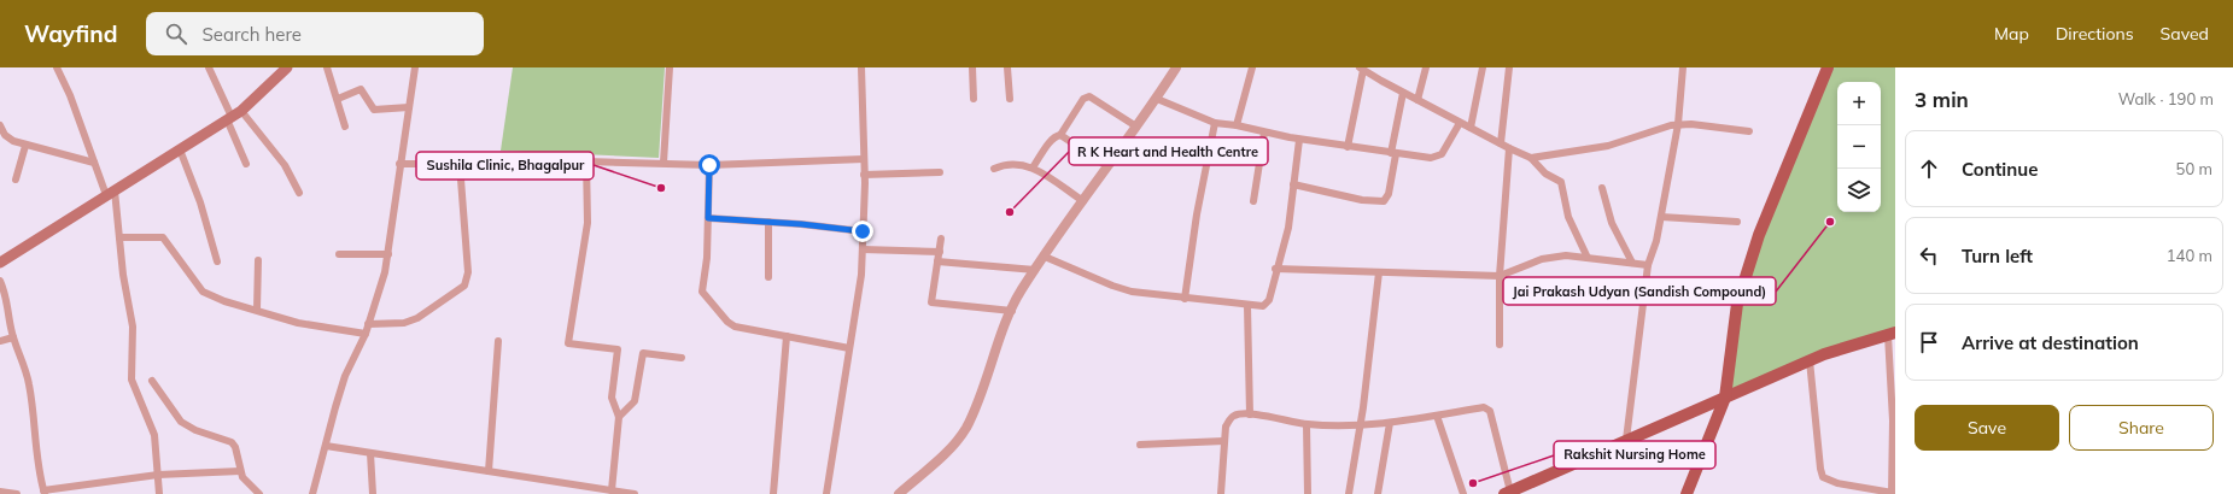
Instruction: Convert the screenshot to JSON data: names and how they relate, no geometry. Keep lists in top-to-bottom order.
{
  "places": [
    "Sushila Clinic, Bhagalpur",
    "R K Heart and Health Centre",
    "Jai Prakash Udyan (Sandish Compound)",
    "Rakshit Nursing Home"
  ],
  "page": {
    "header": "Wayfind",
    "search": "Search here",
    "nav": ["Map", "Directions", "Saved"],
    "heading": ["3 min", "Walk · 190 m"],
    "map_buttons": ["+", "−"],
    "list": [
      ["Continue", "50 m"],
      ["Turn left", "140 m"],
      "Arrive at destination"
    ],
    "buttons": ["Save", "Share"]
  }
}
